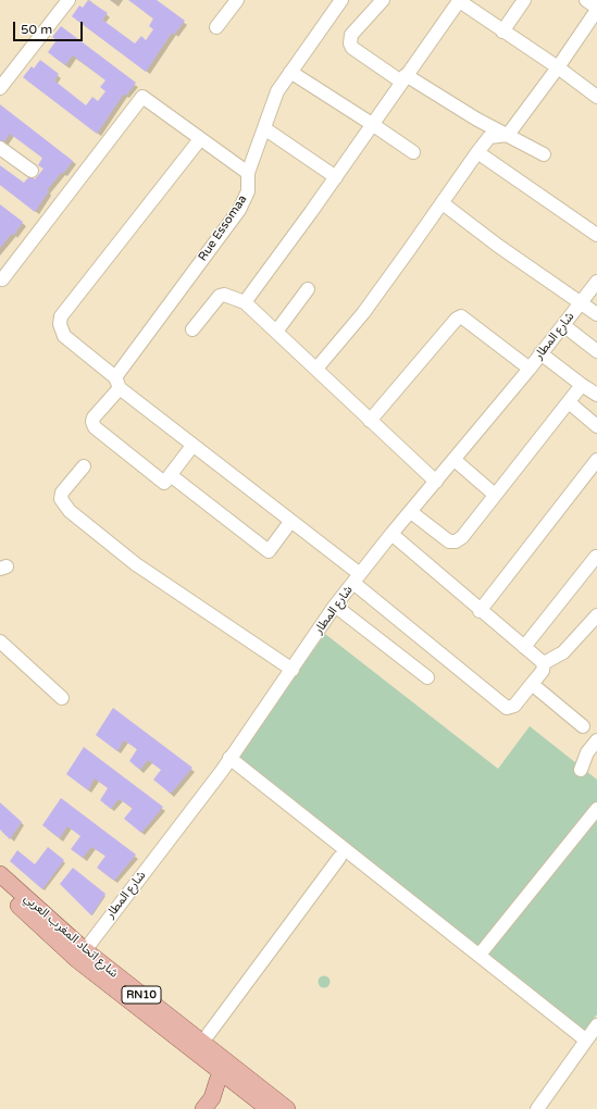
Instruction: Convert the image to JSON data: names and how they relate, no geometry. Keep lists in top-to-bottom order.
{
  "streets": {
    "main road": ["شارع اتحاد المغرب العربي", "RN10"],
    "street": ["Rue Essomaa", "شارع المطار"]
  },
  "crossings": [
    ["شارع المطار", "شارع اتحاد المغرب العربي"]
  ],
  "scale_bar": "50 m"
}
